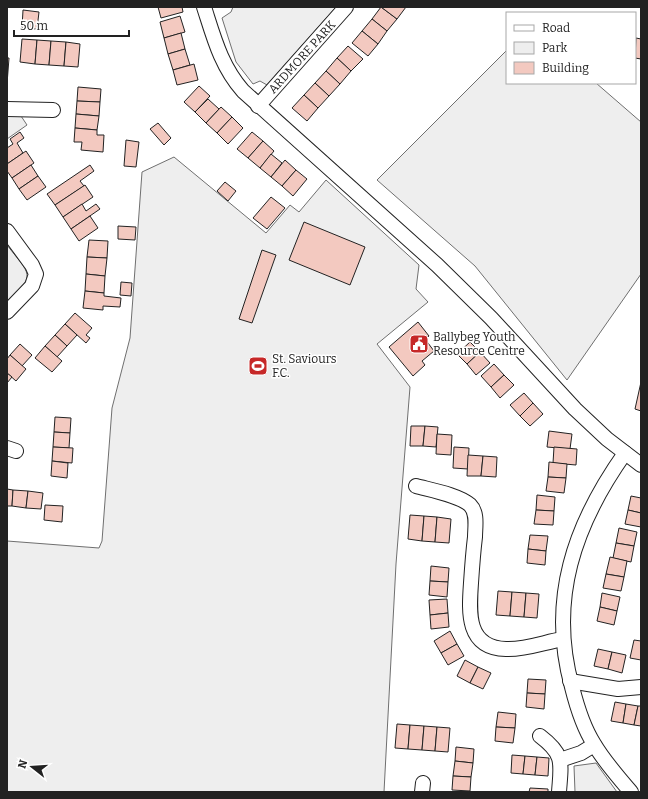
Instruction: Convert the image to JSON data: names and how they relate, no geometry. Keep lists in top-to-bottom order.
{
  "streets": {
    "street": ["ARDMORE PARK"]
  },
  "places": {
    "public building": ["Ballybeg Youth Resource Centre"],
    "sports": ["St. Saviours F.C."]
  },
  "legend": ["Road", "Park", "Building"],
  "scale_bar": "50 m",
  "north": "left"
}
